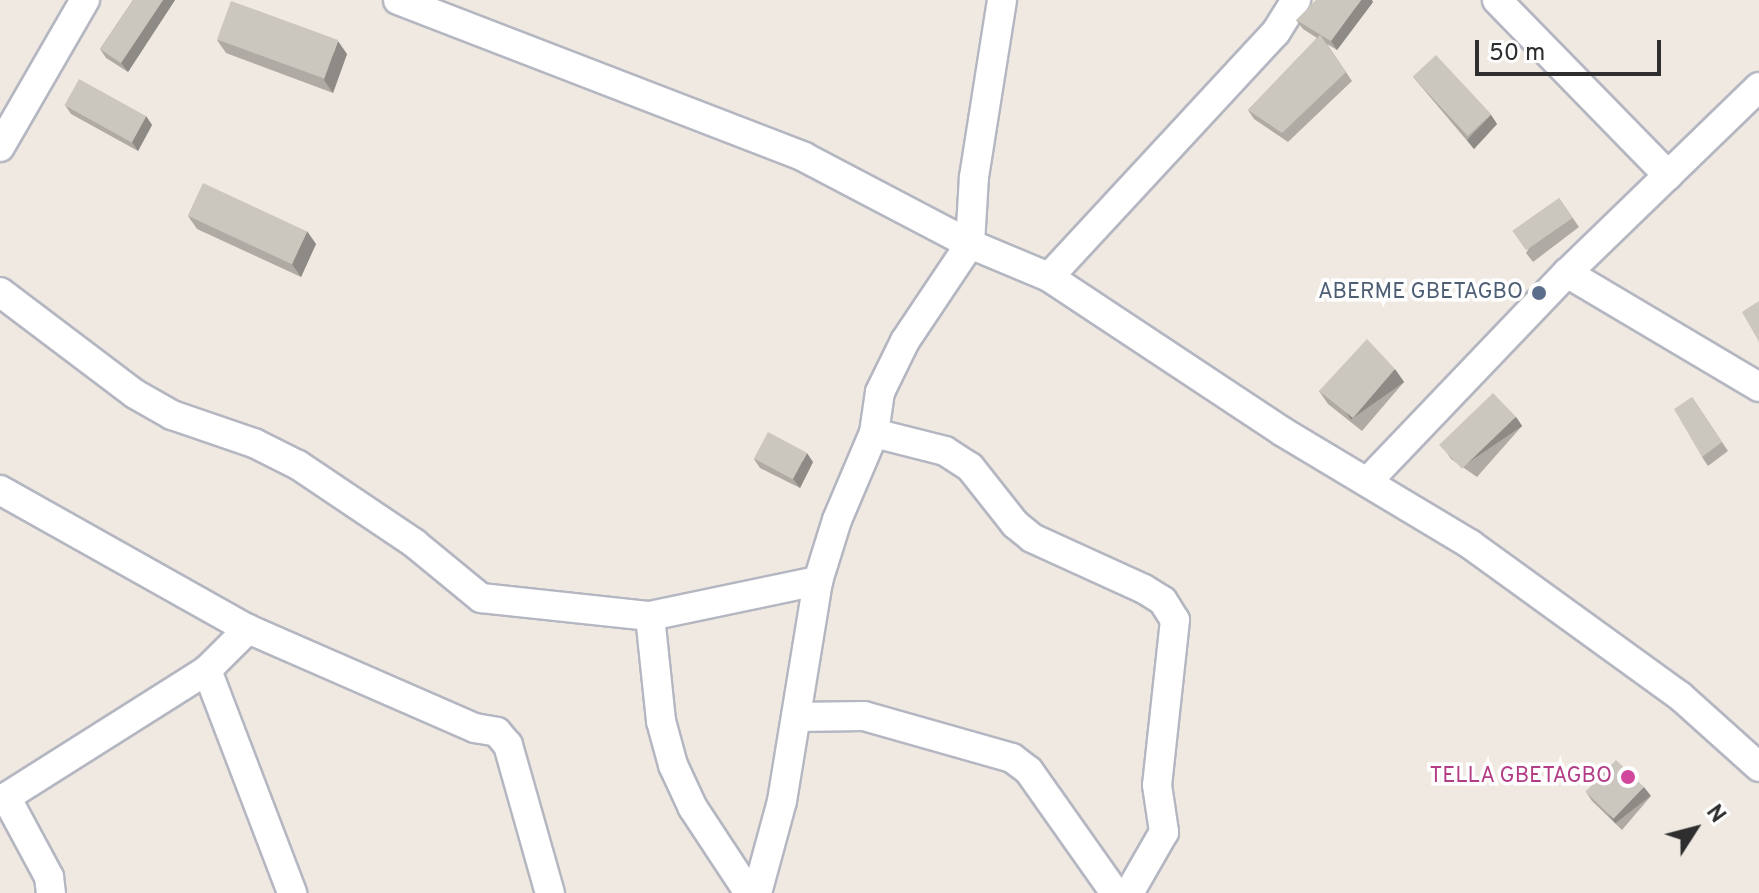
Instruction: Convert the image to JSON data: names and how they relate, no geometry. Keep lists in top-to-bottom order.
{
  "places": ["ABERME GBETAGBO", "TELLA GBETAGBO"],
  "scale_bar": "50 m",
  "north": "top right"
}
